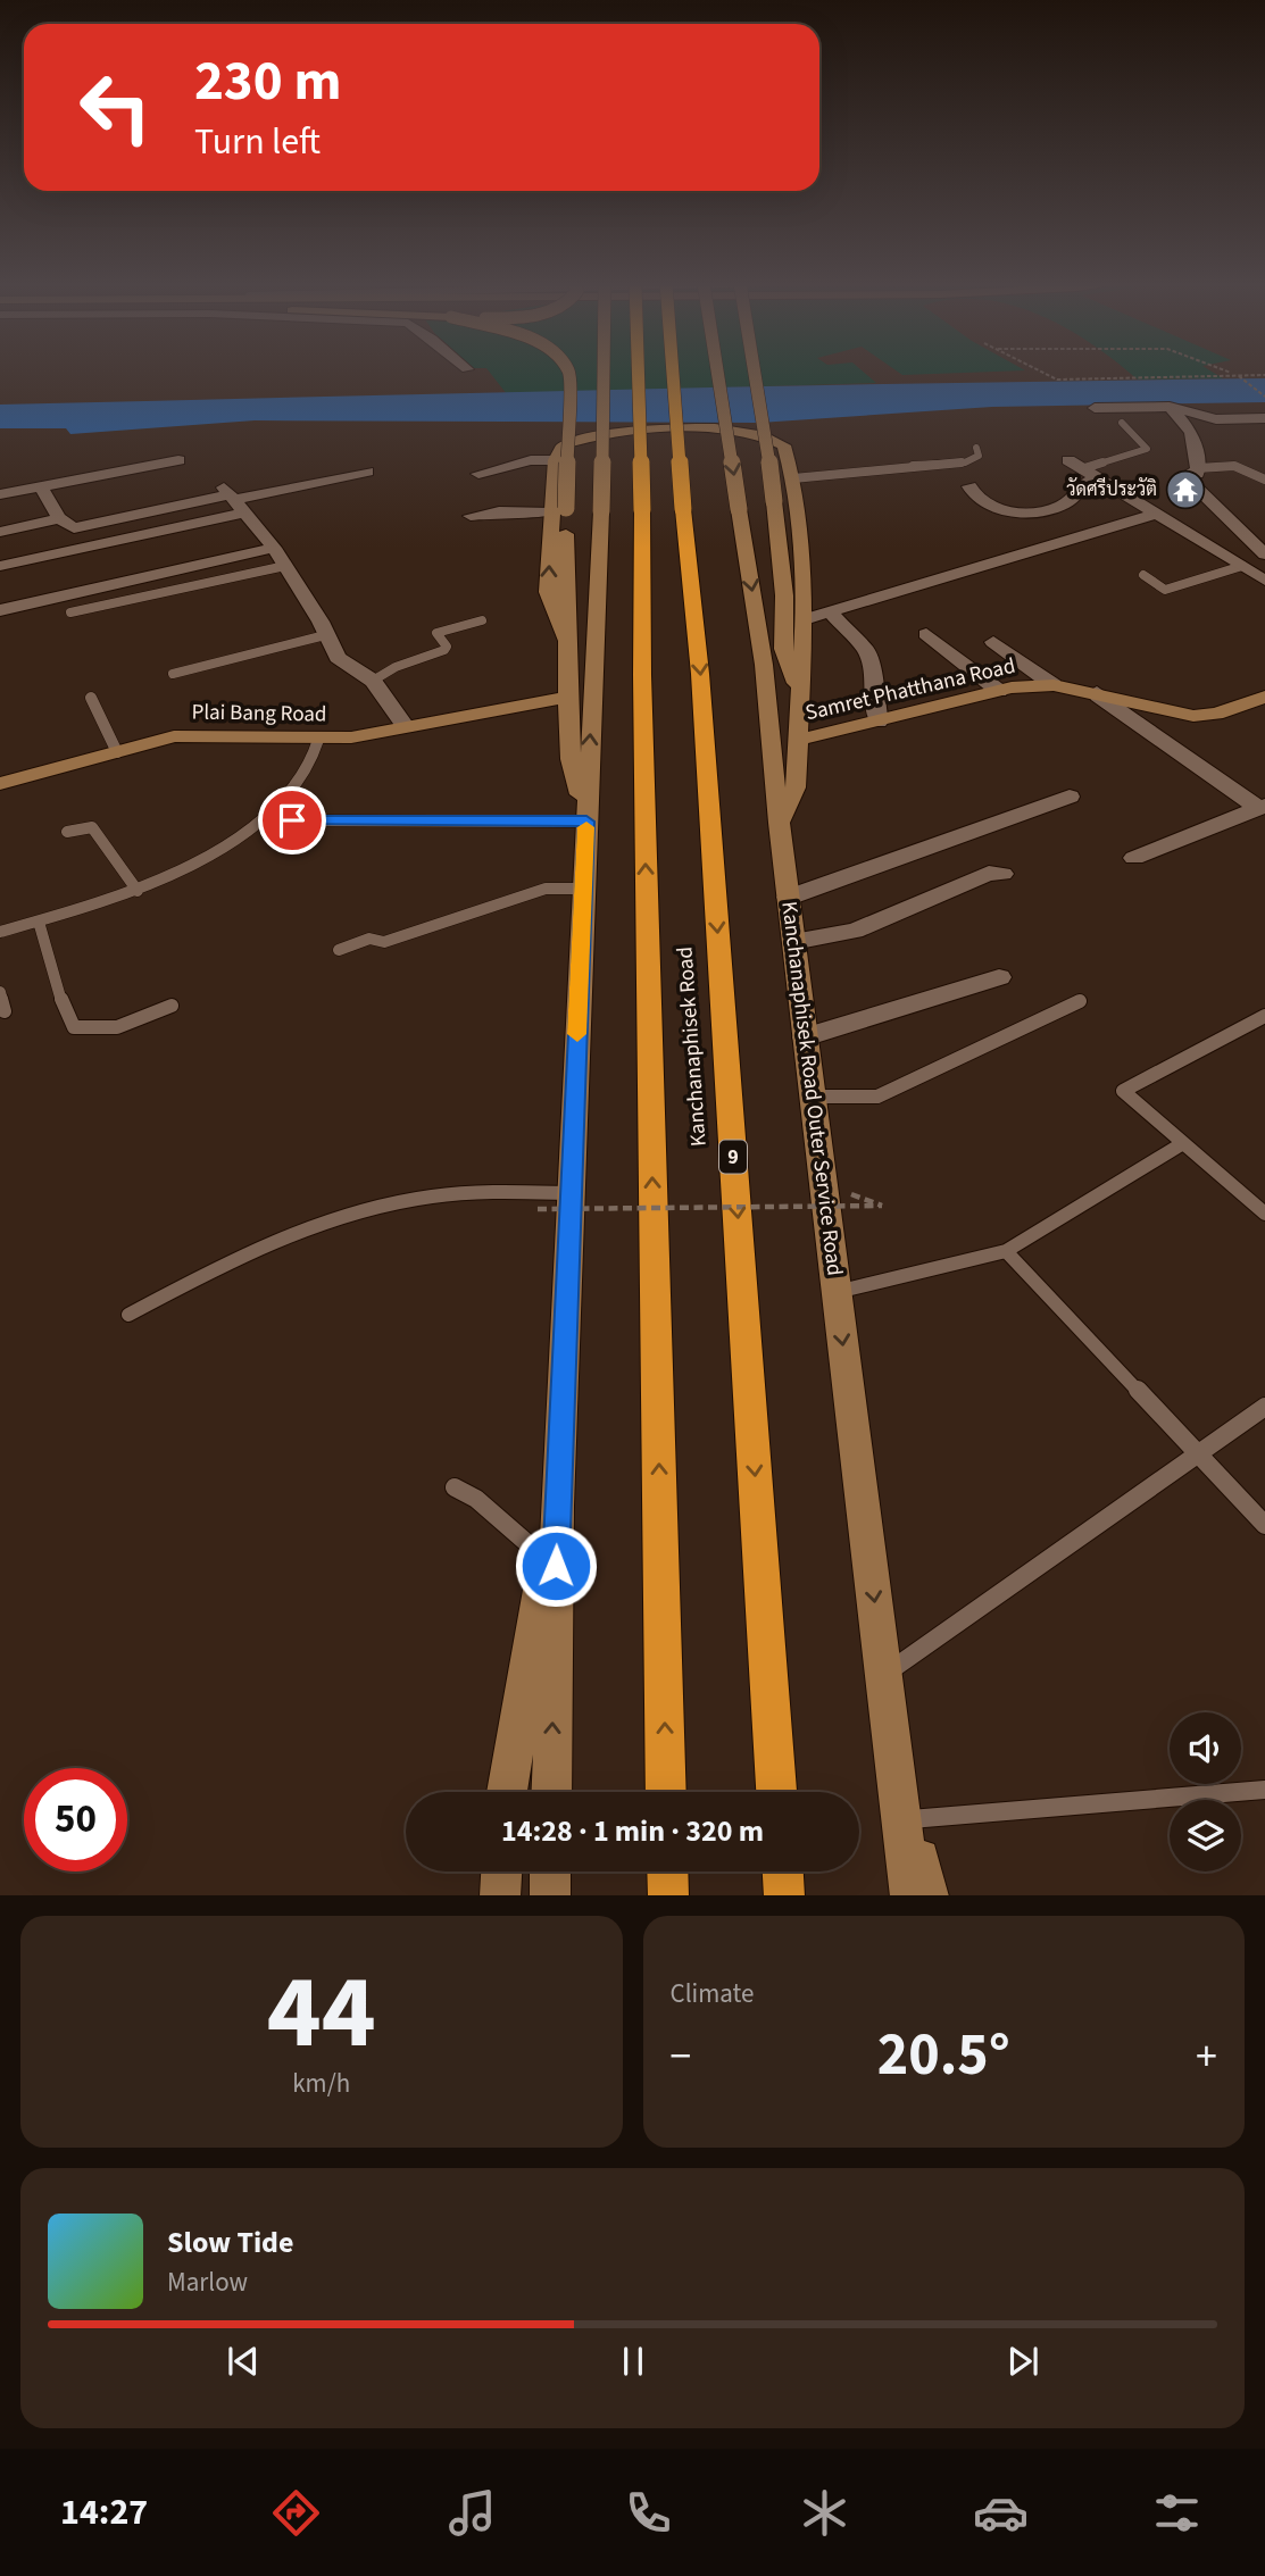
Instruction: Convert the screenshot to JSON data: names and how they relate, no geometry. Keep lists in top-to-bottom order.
{
  "streets": {
    "highway": ["Kanchanaphisek Road", "9"],
    "main road": ["Samret Phatthana Road", "Plai Bang Road", "Kanchanaphisek Road Outer Service Road"]
  },
  "places": {
    "temple": ["วัดศรีประวัติ"]
  },
  "page": {
    "turn": ["230 m", "Turn left"],
    "limit": "50",
    "trip": "14:28 · 1 min · 320 m",
    "tile": [
      ["44", "km/h"],
      "Climate"
    ],
    "heat": ["−", "20.5°", "+"],
    "song": ["Slow Tide", "Marlow"],
    "tabs": "14:27"
  }
}
